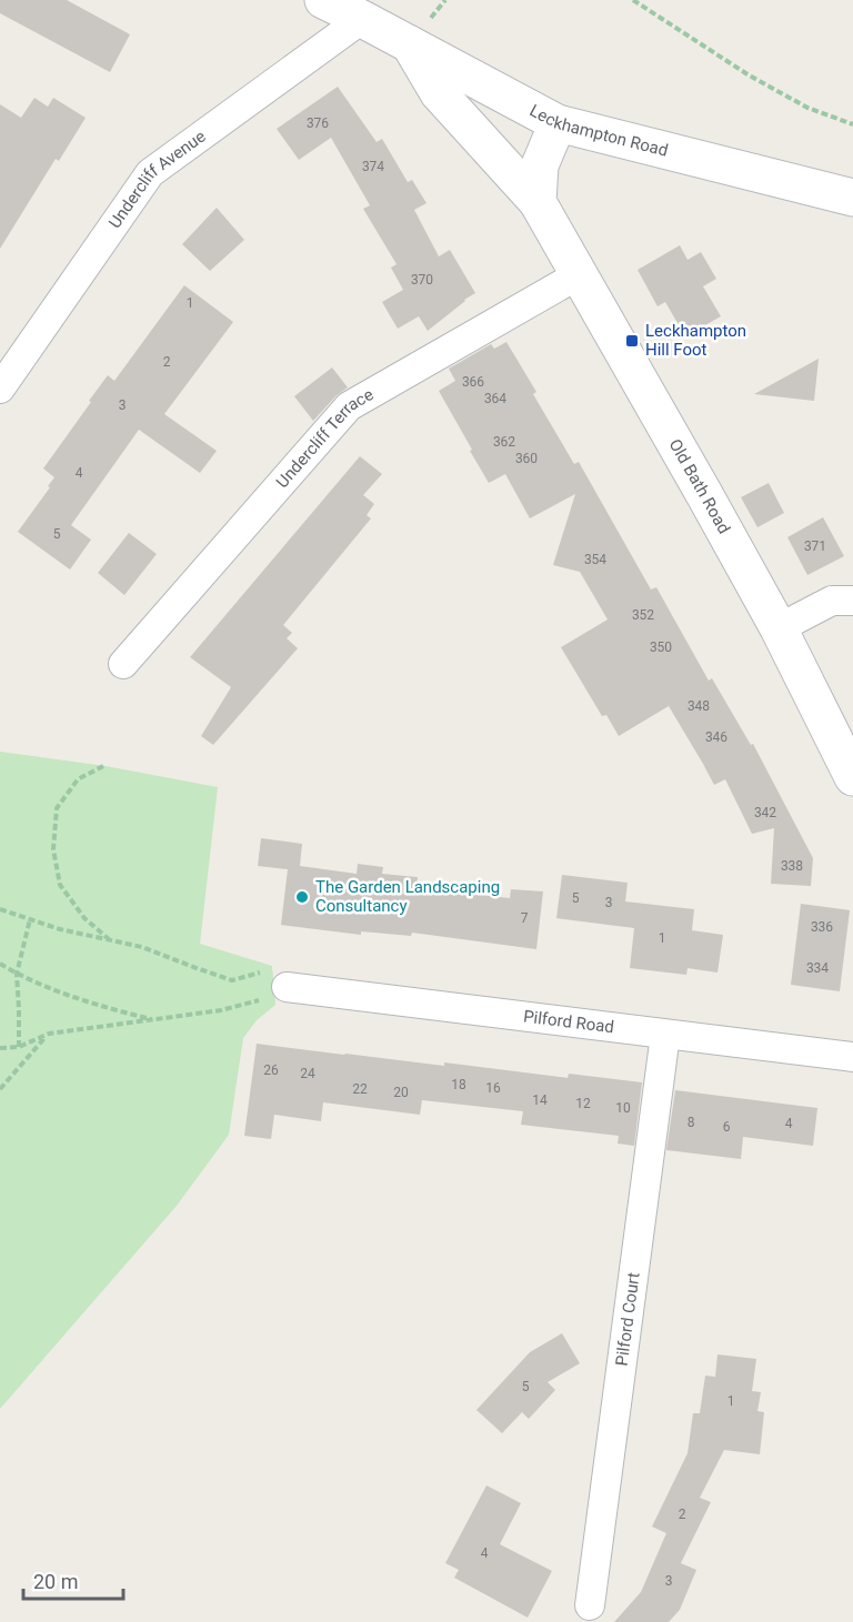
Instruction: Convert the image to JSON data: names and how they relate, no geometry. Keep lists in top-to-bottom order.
{
  "streets": {
    "street": [
      "Leckhampton Road",
      "Undercliff Avenue",
      "Undercliff Terrace",
      "Old Bath Road",
      "Pilford Road",
      "Pilford Court"
    ]
  },
  "crossings": [
    ["Leckhampton Road", "Undercliff Avenue"],
    ["Leckhampton Road", "Old Bath Road"],
    ["Undercliff Terrace", "Old Bath Road"],
    ["Pilford Road", "Pilford Court"]
  ],
  "places": {
    "transit": ["Leckhampton Hill Foot"],
    "other": ["The Garden Landscaping Consultancy"]
  },
  "house_numbers": [
    "376",
    "374",
    "370",
    "1",
    "2",
    "366",
    "364",
    "3",
    "362",
    "360",
    "4",
    "5",
    "371",
    "354",
    "352",
    "350",
    "348",
    "346",
    "342",
    "338",
    "5",
    "3",
    "7",
    "336",
    "1",
    "334",
    "26",
    "24",
    "18",
    "16",
    "22",
    "20",
    "14",
    "12",
    "10",
    "8",
    "4",
    "6",
    "5",
    "1",
    "2",
    "4",
    "3"
  ],
  "scale_bar": "20 m"
}
